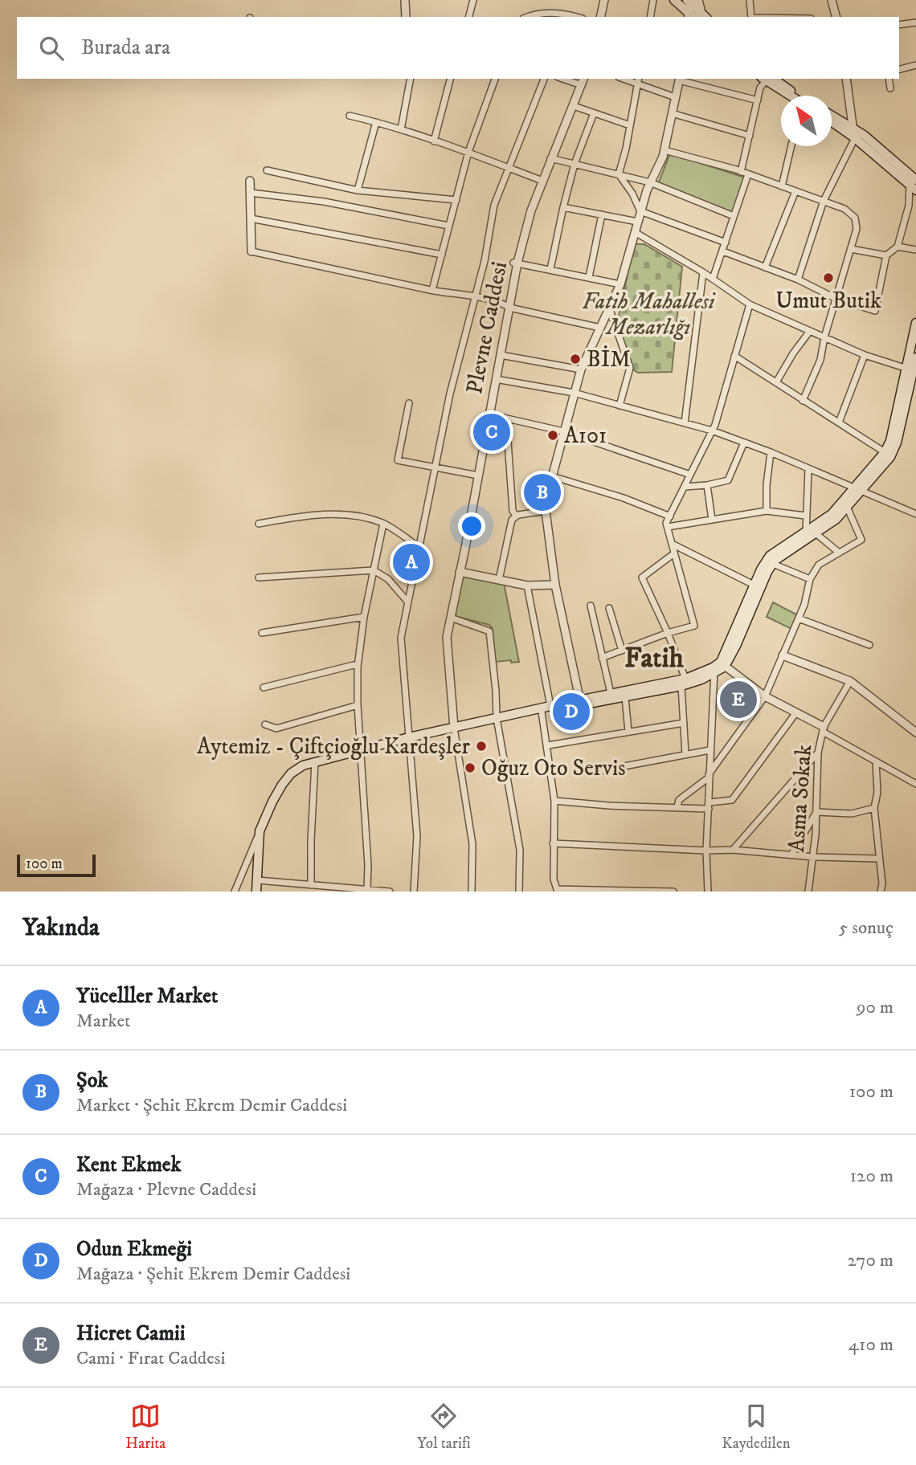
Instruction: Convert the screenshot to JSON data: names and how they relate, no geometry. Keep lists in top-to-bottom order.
{
  "streets": {
    "street": ["Plevne Caddesi", "Asma Sokak"]
  },
  "districts": ["Fatih"],
  "parks": ["Fatih Mahallesi Mezarlığı"],
  "places": [
    "Umut Butik",
    "BİM",
    "A101",
    "Aytemiz - Çiftçioğlu Kardeşler",
    "Oğuz Oto Servis"
  ],
  "scale_bar": "100 m",
  "north": "top left",
  "page": {
    "search": "Burada ara",
    "pins": [
      "C",
      "B",
      "A",
      "E",
      "D"
    ],
    "scale": "100 m",
    "heading": ["Yakında", "5 sonuç"],
    "list": [
      {
        "mark": "A",
        "name": "Yücelller Market",
        "note": "Market",
        "value": "90 m"
      },
      {
        "mark": "B",
        "name": "Şok",
        "note": "Market · Şehit Ekrem Demir Caddesi",
        "value": "100 m"
      },
      {
        "mark": "C",
        "name": "Kent Ekmek",
        "note": "Mağaza · Plevne Caddesi",
        "value": "120 m"
      },
      {
        "mark": "D",
        "name": "Odun Ekmeği",
        "note": "Mağaza · Şehit Ekrem Demir Caddesi",
        "value": "270 m"
      },
      {
        "mark": "E",
        "name": "Hicret Camii",
        "note": "Cami · Fırat Caddesi",
        "value": "410 m"
      }
    ],
    "nav": ["Harita", "Yol tarifi", "Kaydedilen"]
  }
}
